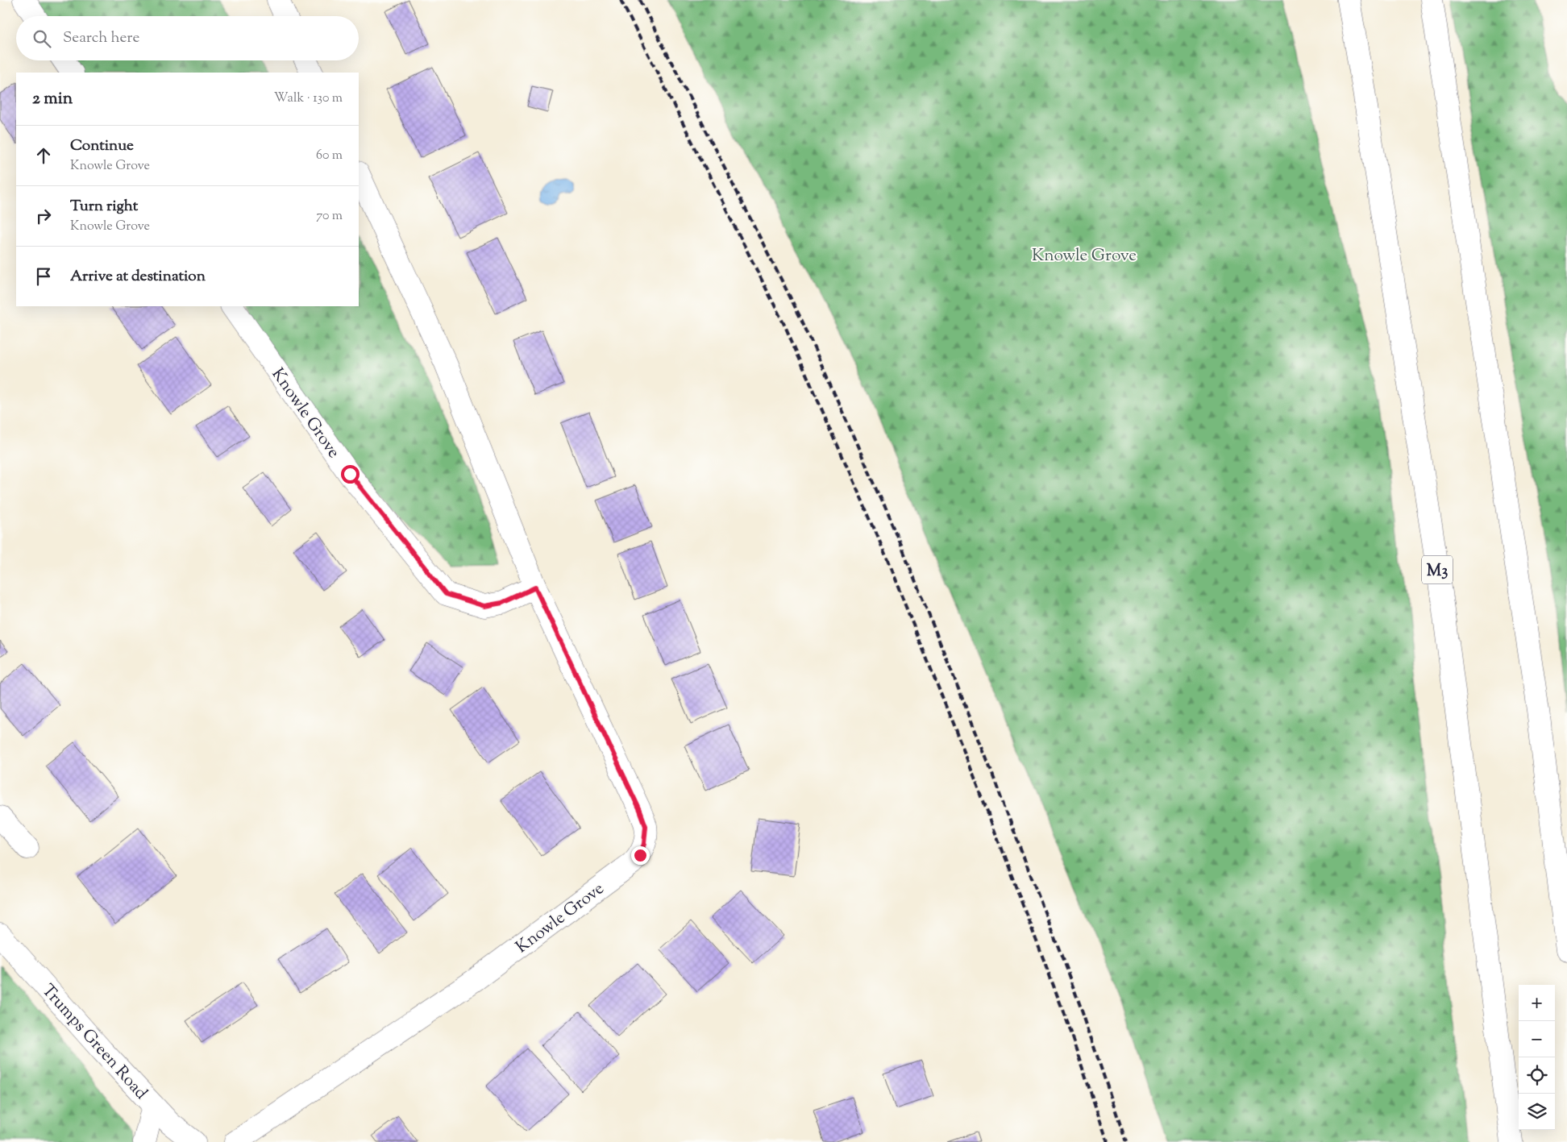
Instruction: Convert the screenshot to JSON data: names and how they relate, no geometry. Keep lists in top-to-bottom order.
{
  "streets": {
    "main road": ["Knowle Grove", "M3", "Trumps Green Road"]
  },
  "parks": ["Knowle Grove"],
  "page": {
    "search": "Search here",
    "heading": ["2 min", "Walk · 130 m"],
    "list": [
      ["Continue", "Knowle Grove", "60 m"],
      ["Turn right", "Knowle Grove", "70 m"],
      "Arrive at destination"
    ],
    "map_buttons": ["+", "−"]
  }
}
